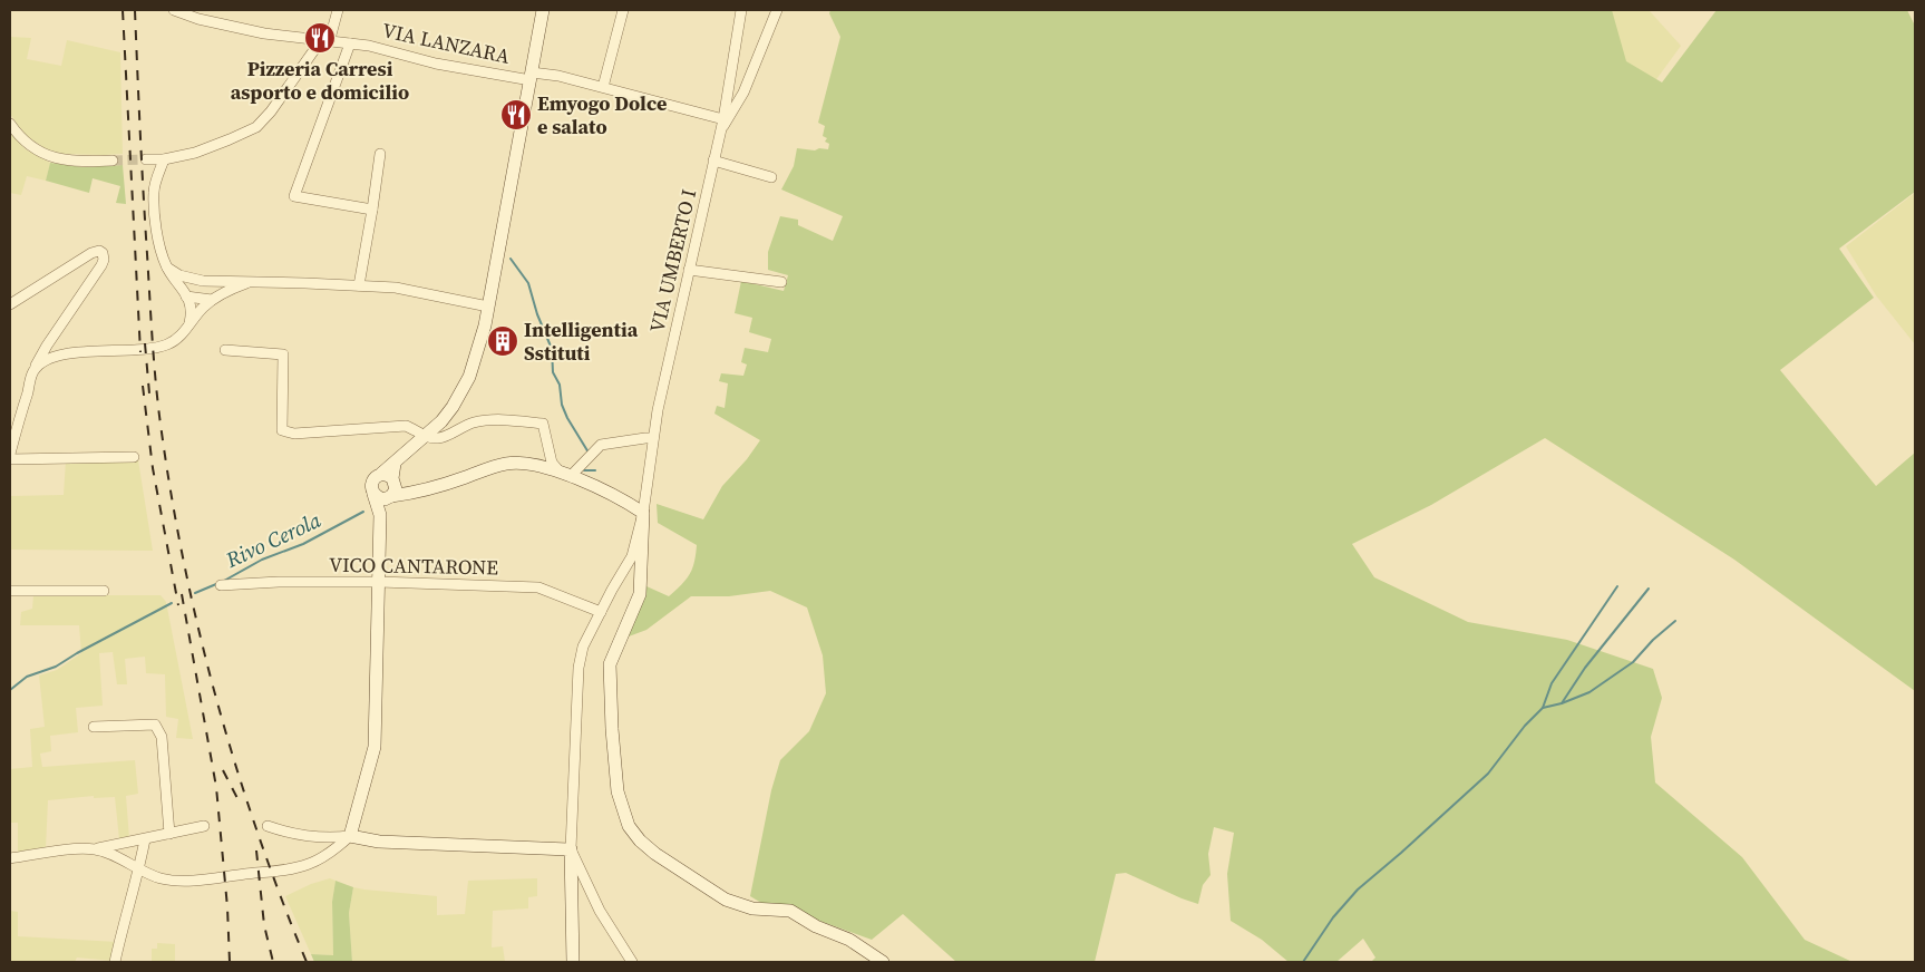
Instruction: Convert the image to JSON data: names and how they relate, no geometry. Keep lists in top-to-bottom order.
{
  "streets": {
    "street": ["VIA LANZARA", "VIA UMBERTO I", "VICO CANTARONE"]
  },
  "crossings": [
    ["VIA LANZARA", "VIA UMBERTO I"],
    ["VIA UMBERTO I", "VICO CANTARONE"]
  ],
  "water": ["Rivo Cerola"],
  "places": {
    "restaurant": ["Pizzeria Carresi asporto e domicilio", "Emyogo Dolce e salato"],
    "building": ["Intelligentia Sstituti"]
  }
}
